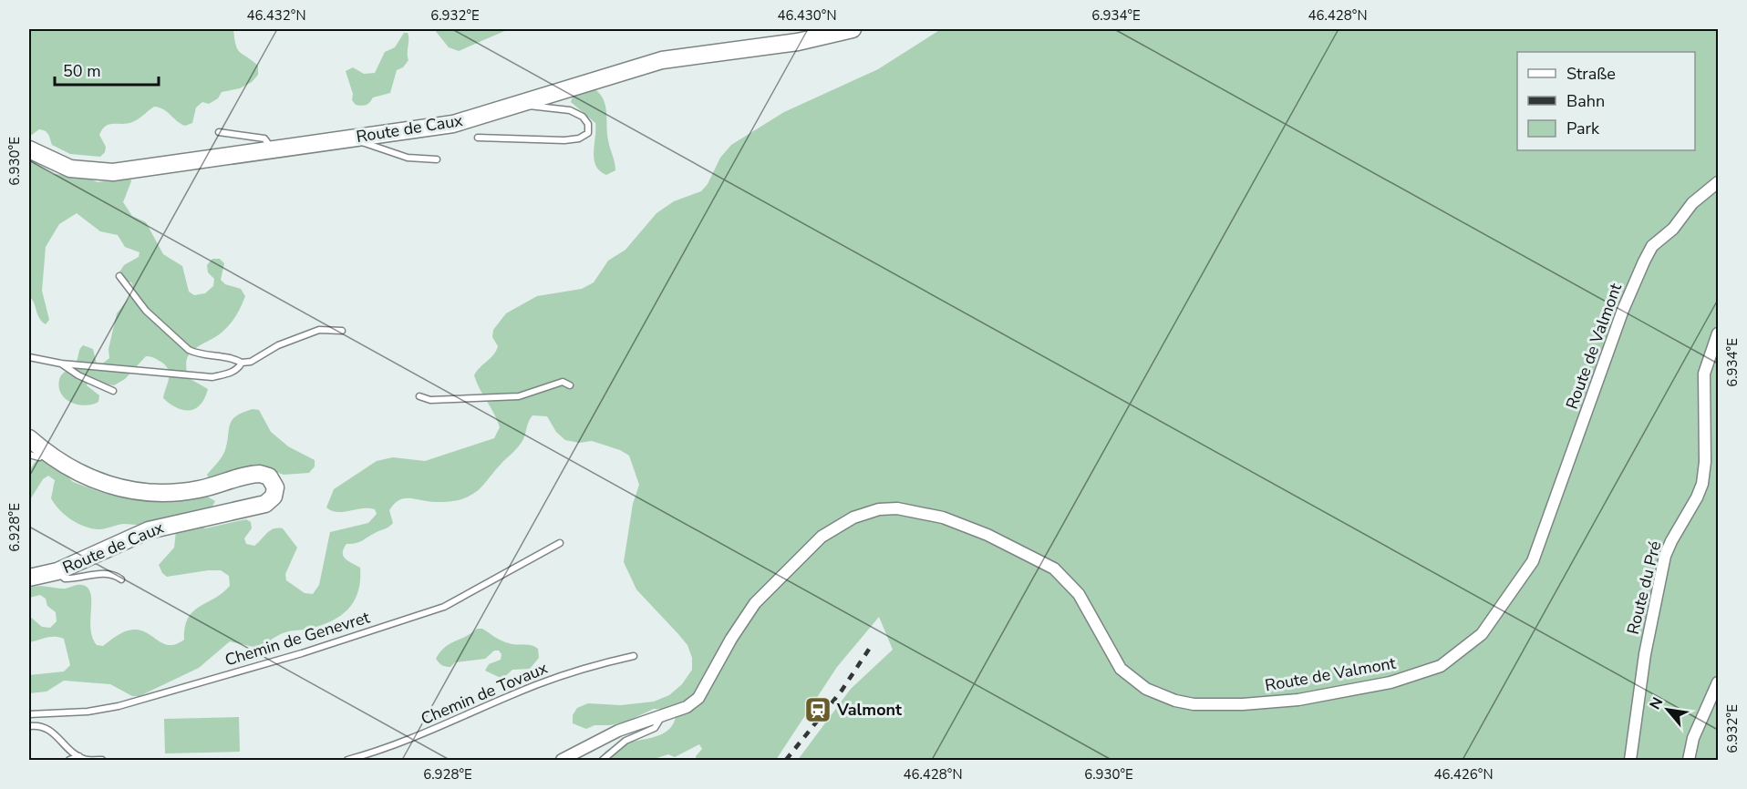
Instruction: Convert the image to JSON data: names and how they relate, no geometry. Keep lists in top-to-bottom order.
{
  "streets": {
    "street": ["Route de Caux", "Route de Valmont", "Route du Pré"],
    "lane": ["Chemin de Genevret", "Chemin de Tovaux"]
  },
  "places": {
    "station": ["Valmont"]
  },
  "legend": ["Straße", "Bahn", "Park"],
  "scale_bar": "50 m",
  "north": "top left",
  "coordinates": [
    "46.432°N",
    "6.932°E",
    "46.430°N",
    "6.934°E",
    "46.428°N",
    "6.930°E",
    "6.928°E",
    "46.426°N"
  ]
}
